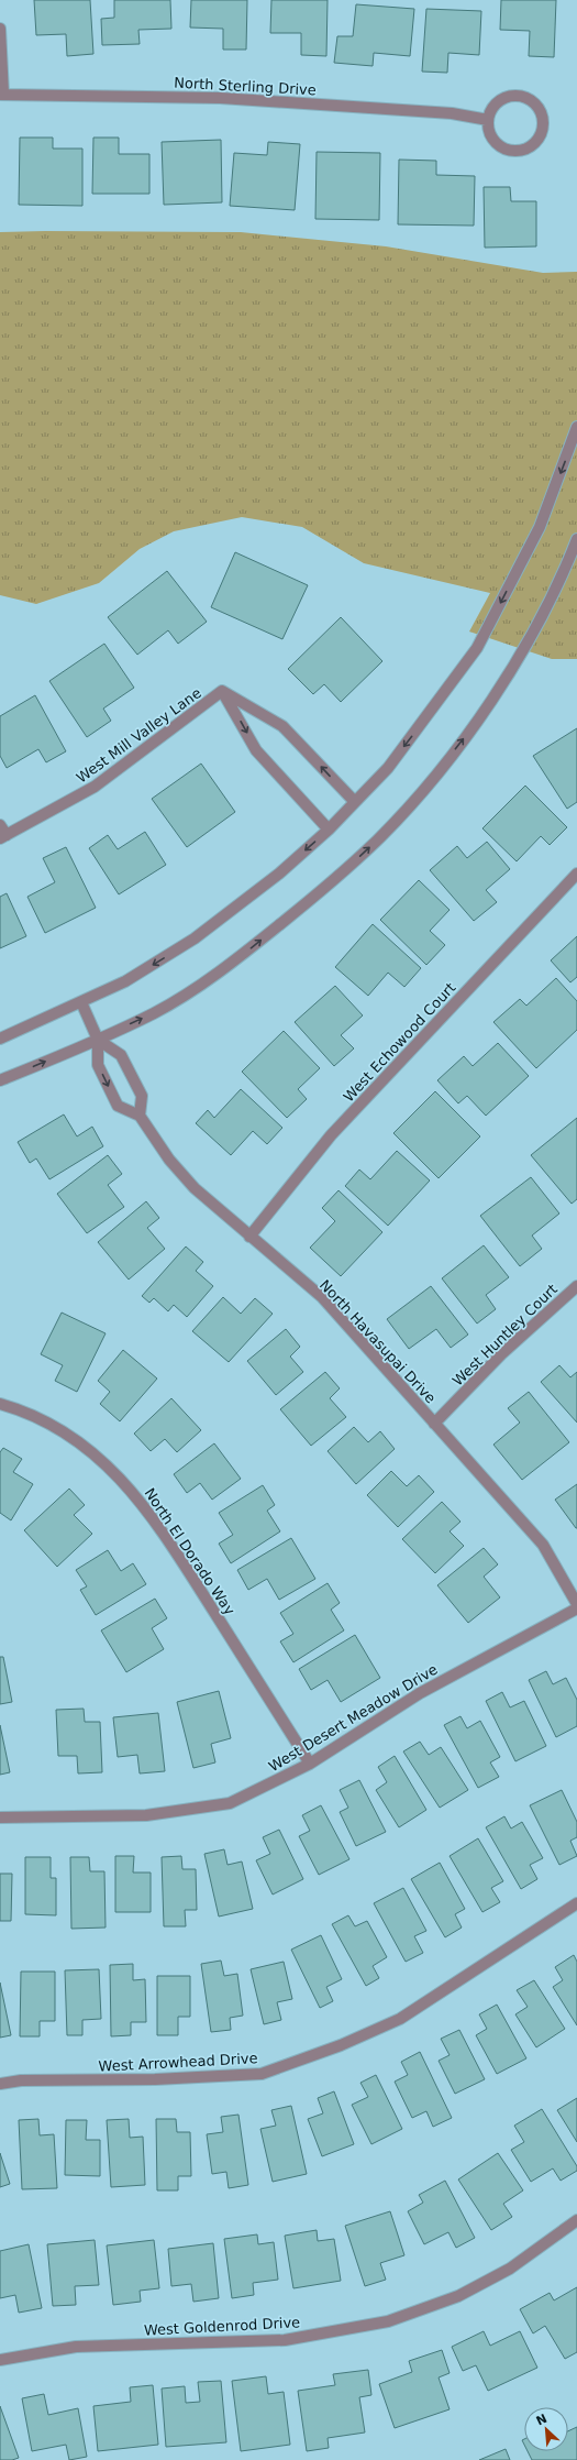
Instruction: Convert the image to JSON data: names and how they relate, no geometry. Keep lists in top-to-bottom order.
{
  "streets": {
    "street": [
      "North Sterling Drive",
      "West Mill Valley Lane",
      "West Echowood Court",
      "West Huntley Court",
      "North Havasupai Drive",
      "North El Dorado Way",
      "West Desert Meadow Drive",
      "West Arrowhead Drive",
      "West Goldenrod Drive"
    ]
  },
  "crossings": [
    ["West Echowood Court", "North Havasupai Drive"],
    ["West Huntley Court", "North Havasupai Drive"],
    ["North El Dorado Way", "West Desert Meadow Drive"]
  ],
  "north": "top left"
}
